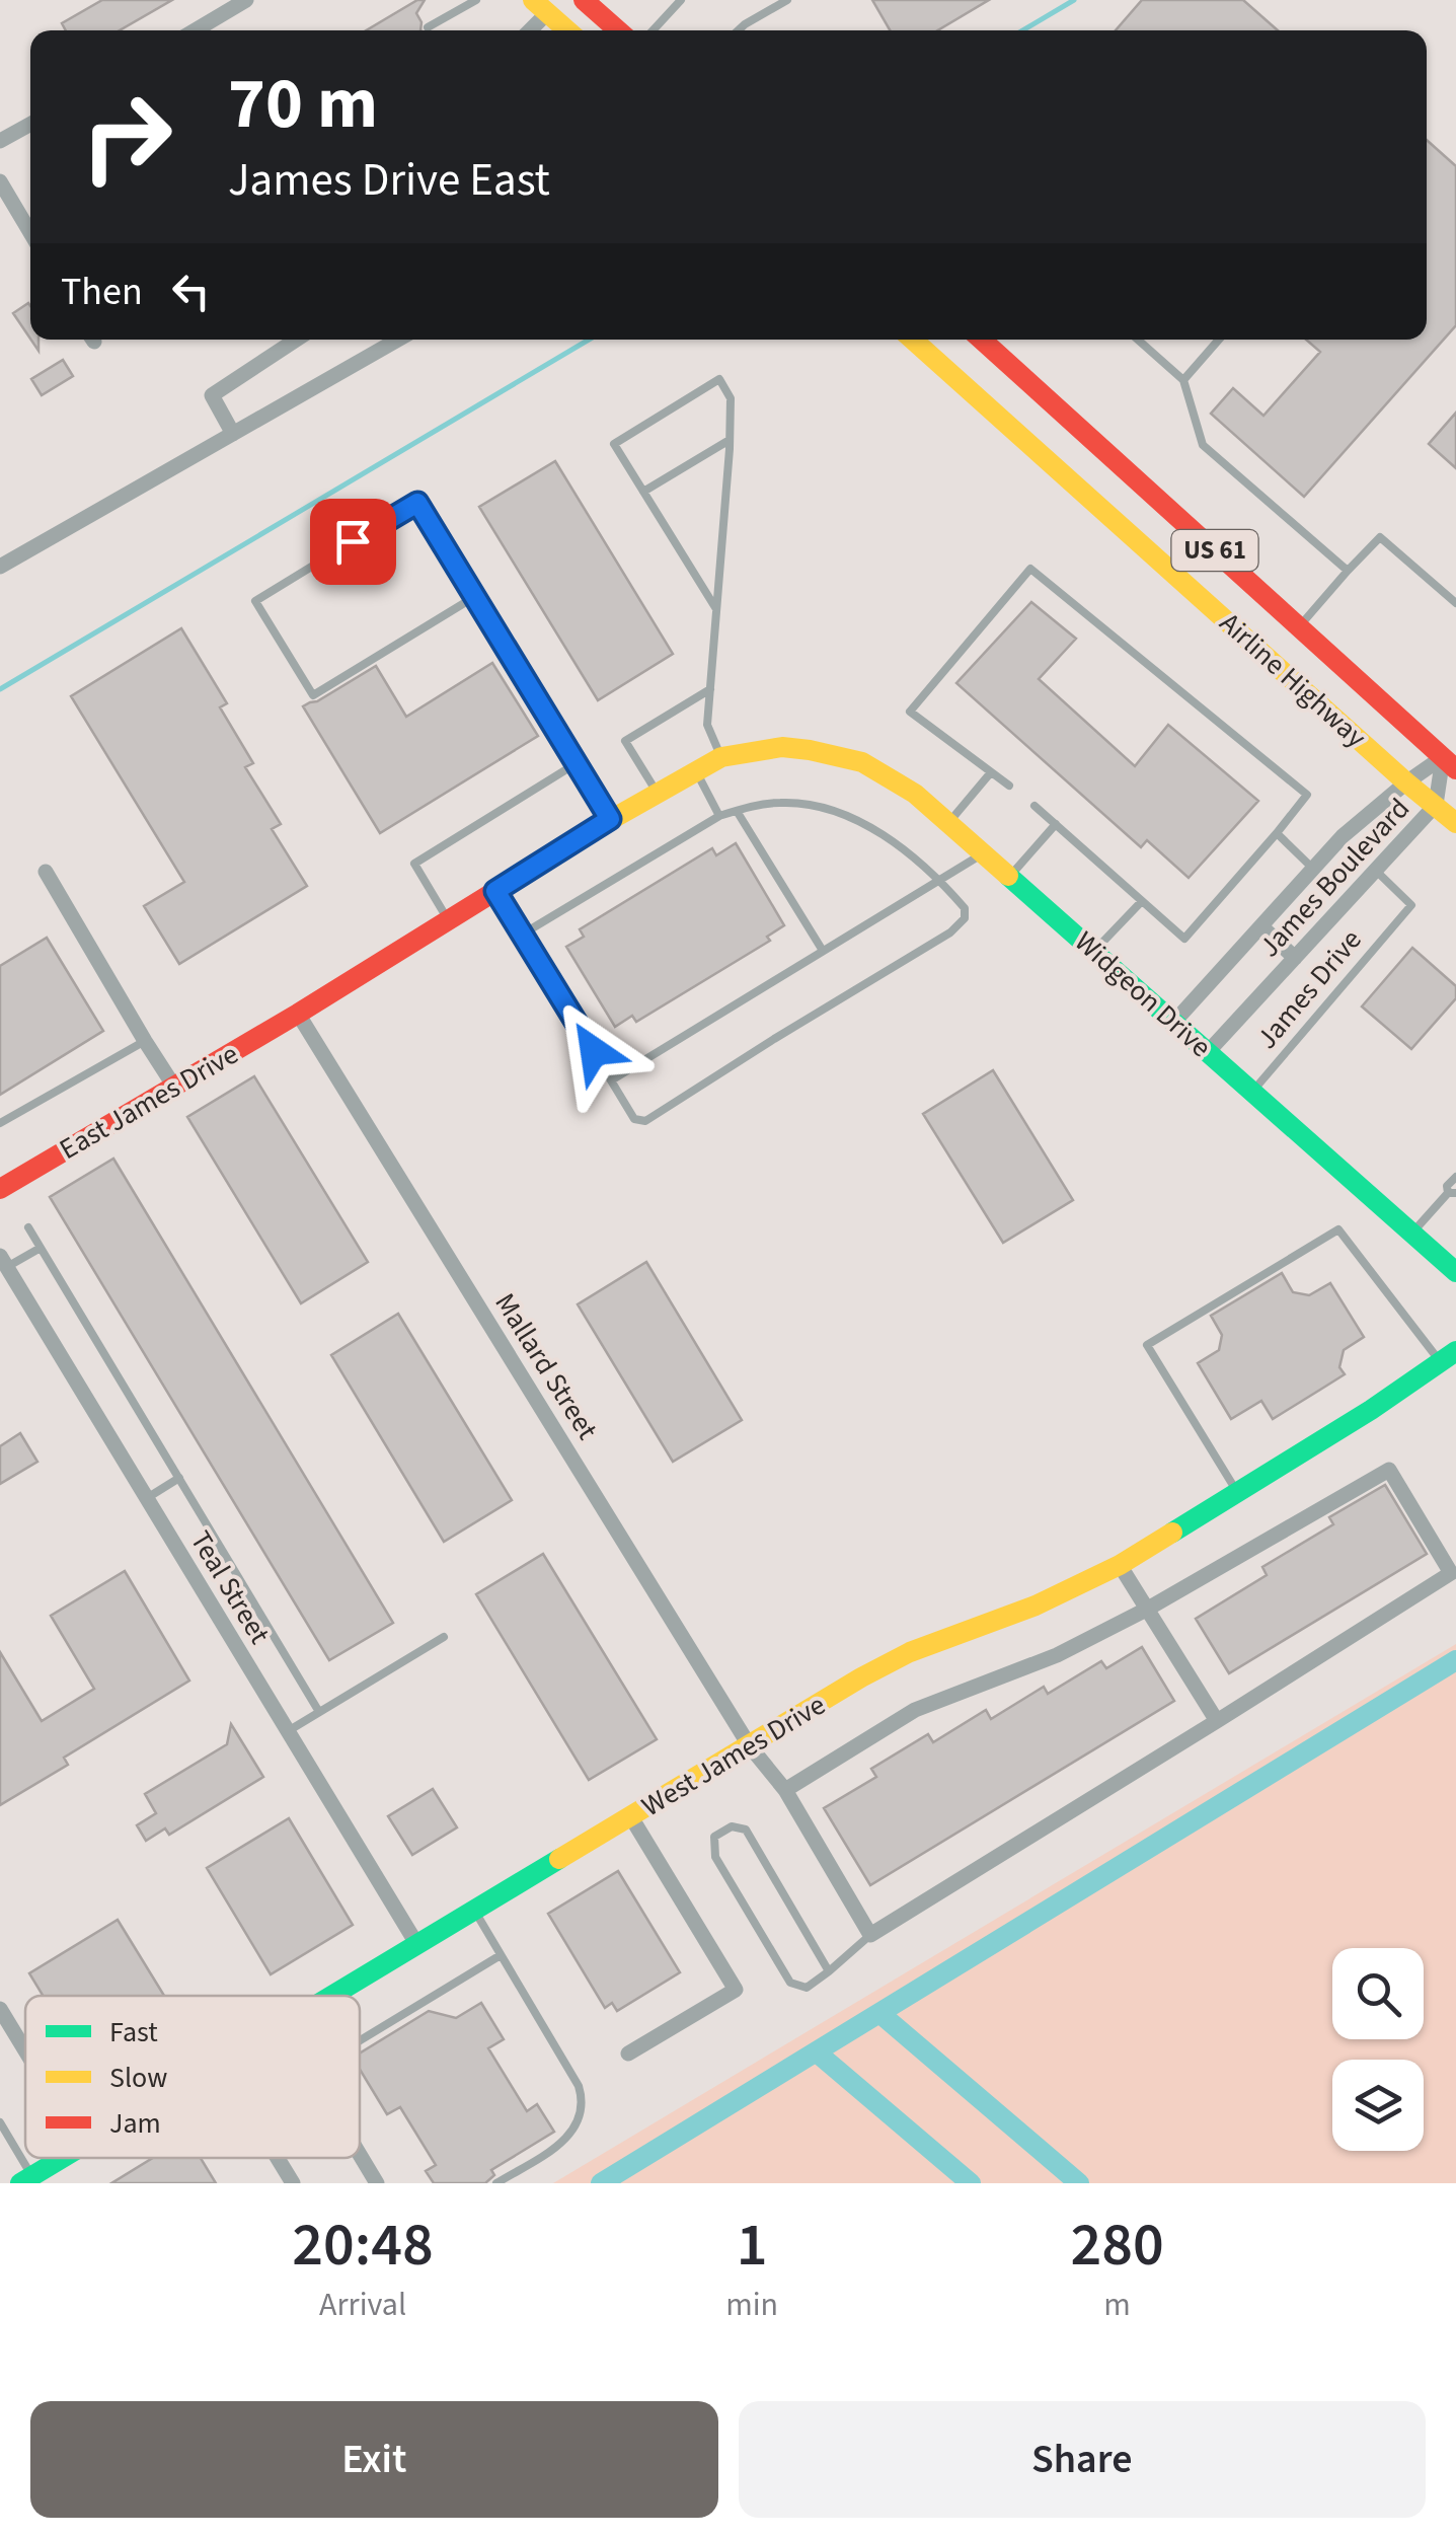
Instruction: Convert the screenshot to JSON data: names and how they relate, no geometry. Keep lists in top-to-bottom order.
{
  "streets": {
    "main road": [
      "US 61",
      "Airline Highway",
      "Widgeon Drive",
      "East James Drive",
      "West James Drive"
    ],
    "street": ["James Boulevard", "Mallard Street", "Teal Street"],
    "lane": ["James Drive"]
  },
  "crossings": [
    ["Airline Highway", "James Boulevard"],
    ["James Boulevard", "James Drive"],
    ["James Boulevard", "Widgeon Drive"],
    ["James Drive", "Widgeon Drive"],
    ["Widgeon Drive", "East James Drive"],
    ["East James Drive", "Mallard Street"],
    ["Mallard Street", "West James Drive"],
    ["Teal Street", "West James Drive"]
  ],
  "legend": ["Fast", "Slow", "Jam"],
  "page": {
    "turn": ["70 m", "James Drive East"],
    "then": "Then",
    "eta": [
      "20:48",
      "Arrival",
      "1",
      "min",
      "280",
      "m"
    ],
    "buttons": ["Exit", "Share"]
  }
}
